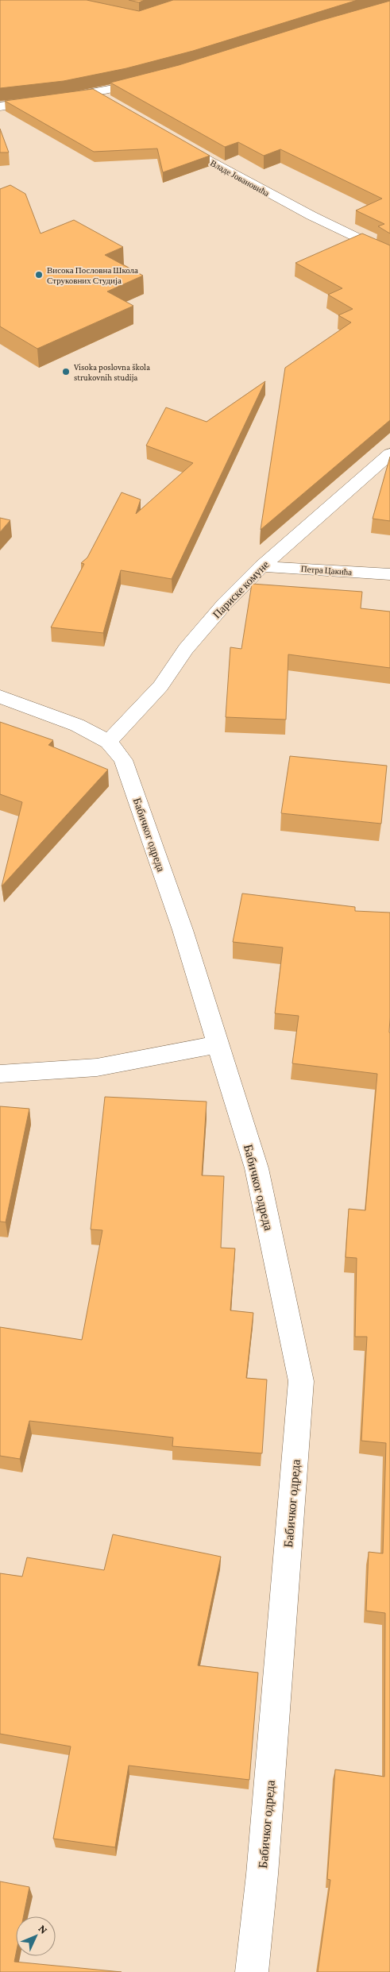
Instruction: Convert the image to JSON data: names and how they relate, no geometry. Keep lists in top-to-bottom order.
{
  "streets": {
    "street": [
      "Владе Јовановића",
      "Петра Цакића",
      "Париске комуне",
      "Бабичког одреда"
    ]
  },
  "crossings": [
    ["Петра Цакића", "Париске комуне"],
    ["Париске комуне", "Бабичког одреда"]
  ],
  "places": ["Висока Пословна Школа Струковних Студија", "Visoka poslovna škola strukovnih studija"],
  "north": "top right"
}
